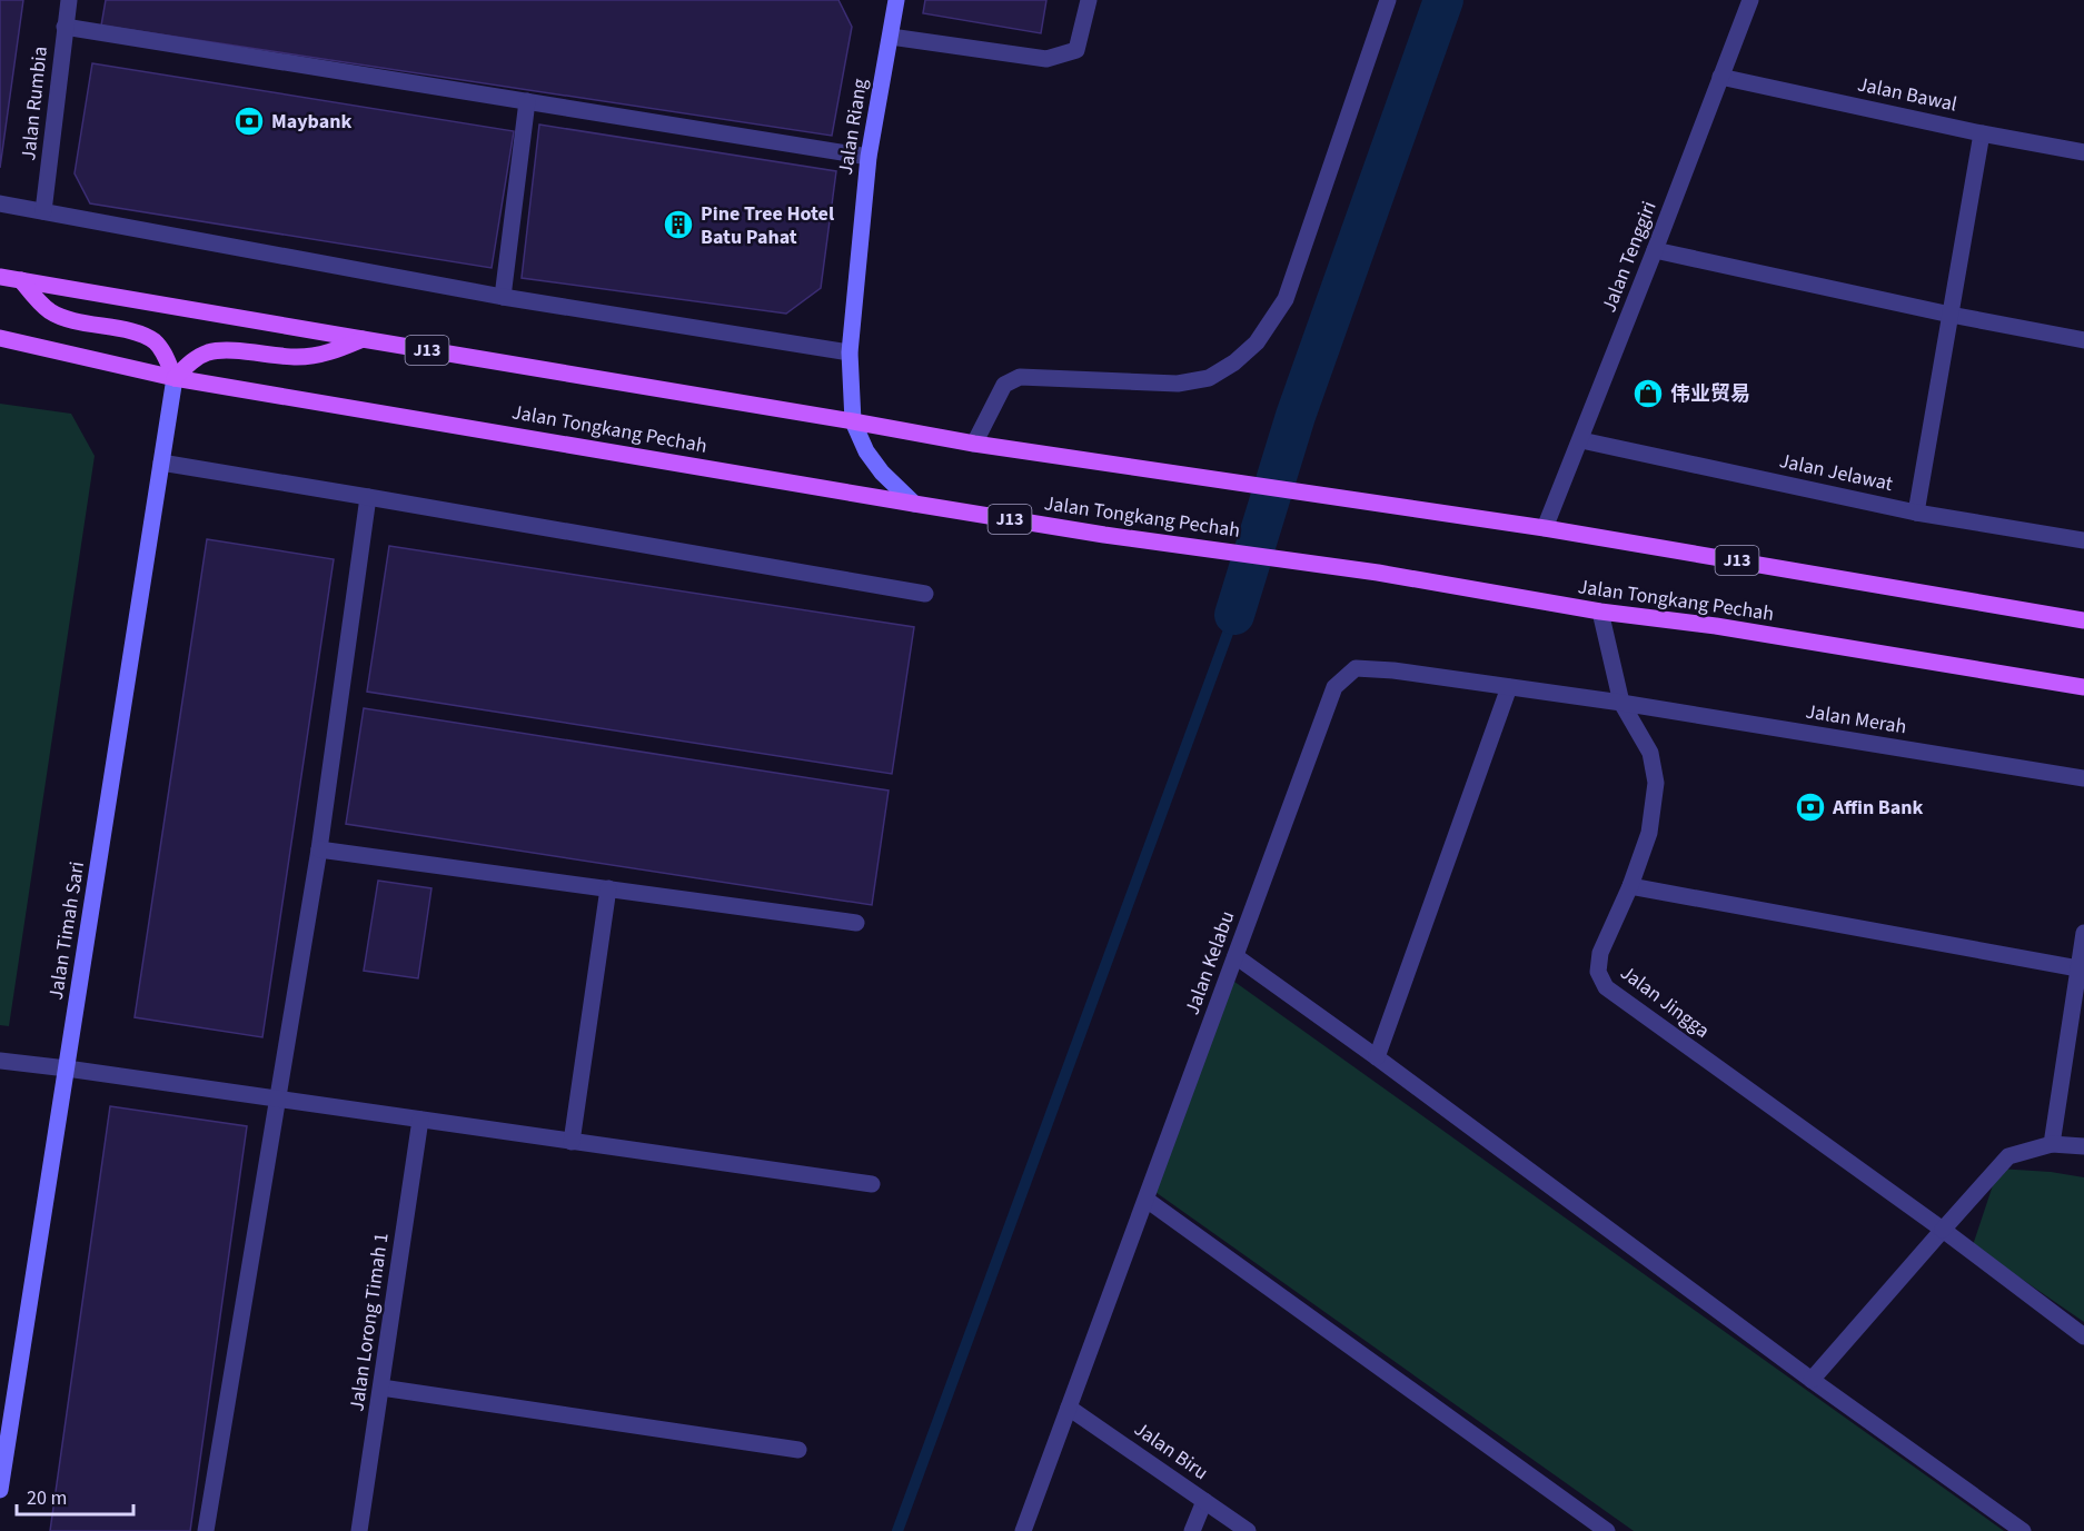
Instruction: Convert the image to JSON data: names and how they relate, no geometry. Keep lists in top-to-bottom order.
{
  "streets": {
    "main road": ["J13", "Jalan Tongkang Pechah"],
    "street": [
      "Jalan Bawal",
      "Jalan Rumbia",
      "Jalan Riang",
      "Jalan Tenggiri",
      "Jalan Jelawat",
      "Jalan Merah",
      "Jalan Timah Sari",
      "Jalan Kelabu",
      "Jalan Jingga",
      "Jalan Lorong Timah 1",
      "Jalan Biru"
    ]
  },
  "crossings": [
    ["Jalan Bawal", "Jalan Tenggiri"],
    ["Jalan Riang", "J13"],
    ["Jalan Tenggiri", "J13"],
    ["Jalan Tenggiri", "Jalan Jelawat"],
    ["Jalan Tongkang Pechah", "Jalan Timah Sari"],
    ["Jalan Tongkang Pechah", "Jalan Jingga"],
    ["Jalan Merah", "Jalan Kelabu"],
    ["Jalan Merah", "Jalan Jingga"],
    ["Jalan Kelabu", "Jalan Jingga"],
    ["Jalan Kelabu", "Jalan Biru"]
  ],
  "places": {
    "bank": ["Maybank", "Affin Bank"],
    "building": ["Pine Tree Hotel Batu Pahat"],
    "shop": ["伟业贸易"]
  },
  "scale_bar": "20 m"
}
